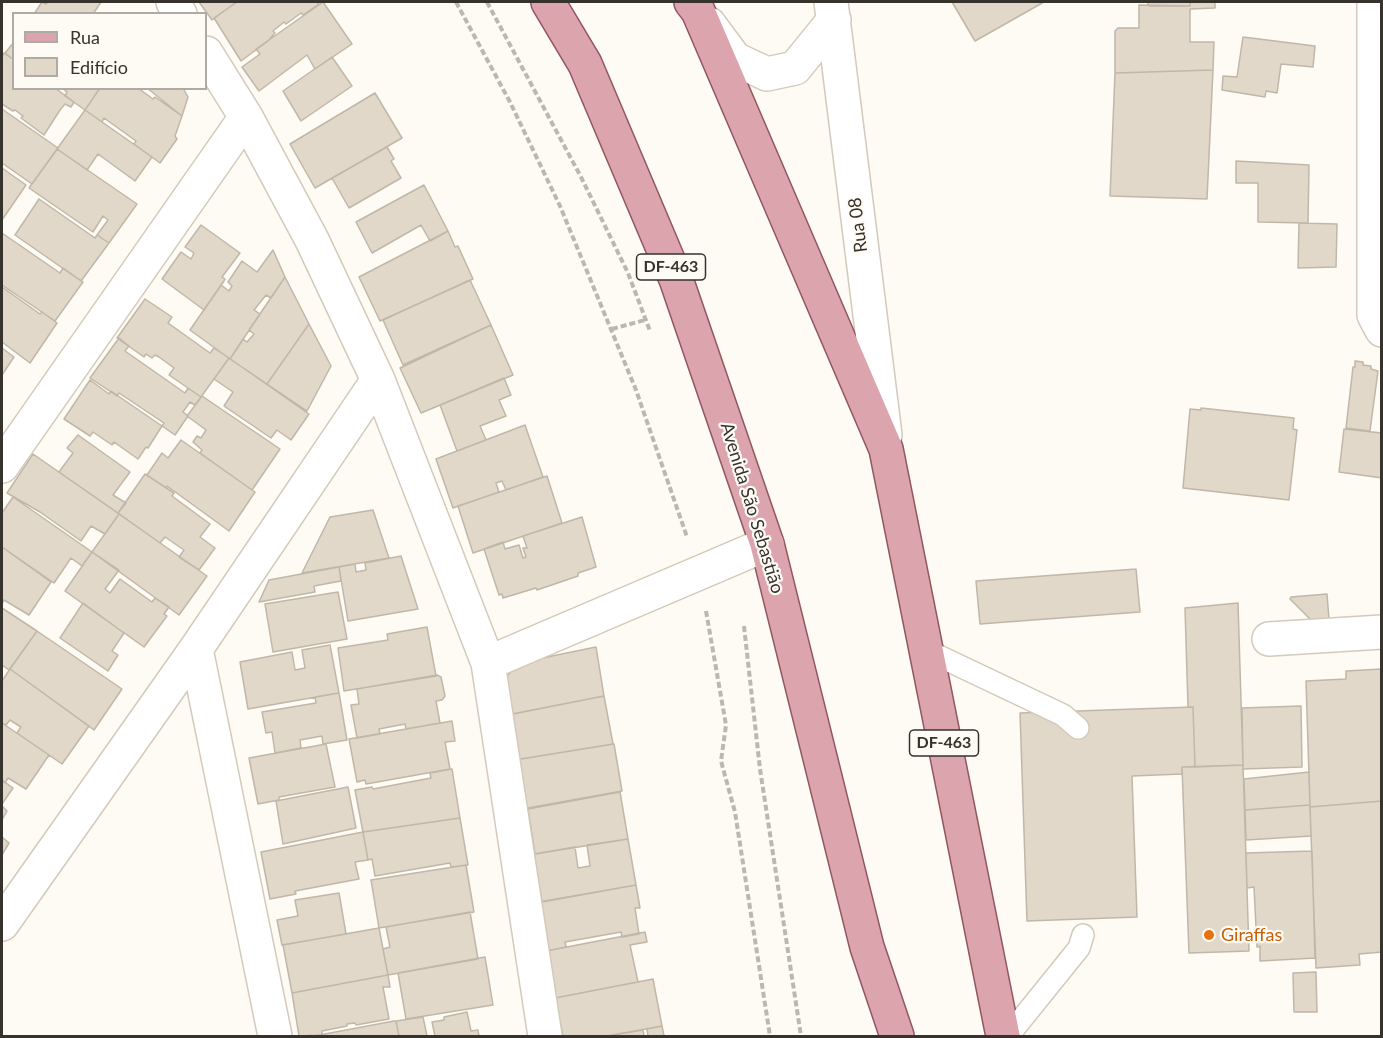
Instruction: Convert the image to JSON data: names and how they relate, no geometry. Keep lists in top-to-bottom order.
{
  "streets": {
    "main road": ["DF-463", "Avenida São Sebastião"],
    "street": ["Rua 08"]
  },
  "crossings": [
    ["Rua 08", "DF-463"]
  ],
  "places": ["Giraffas"],
  "legend": ["Rua", "Edifício"]
}
